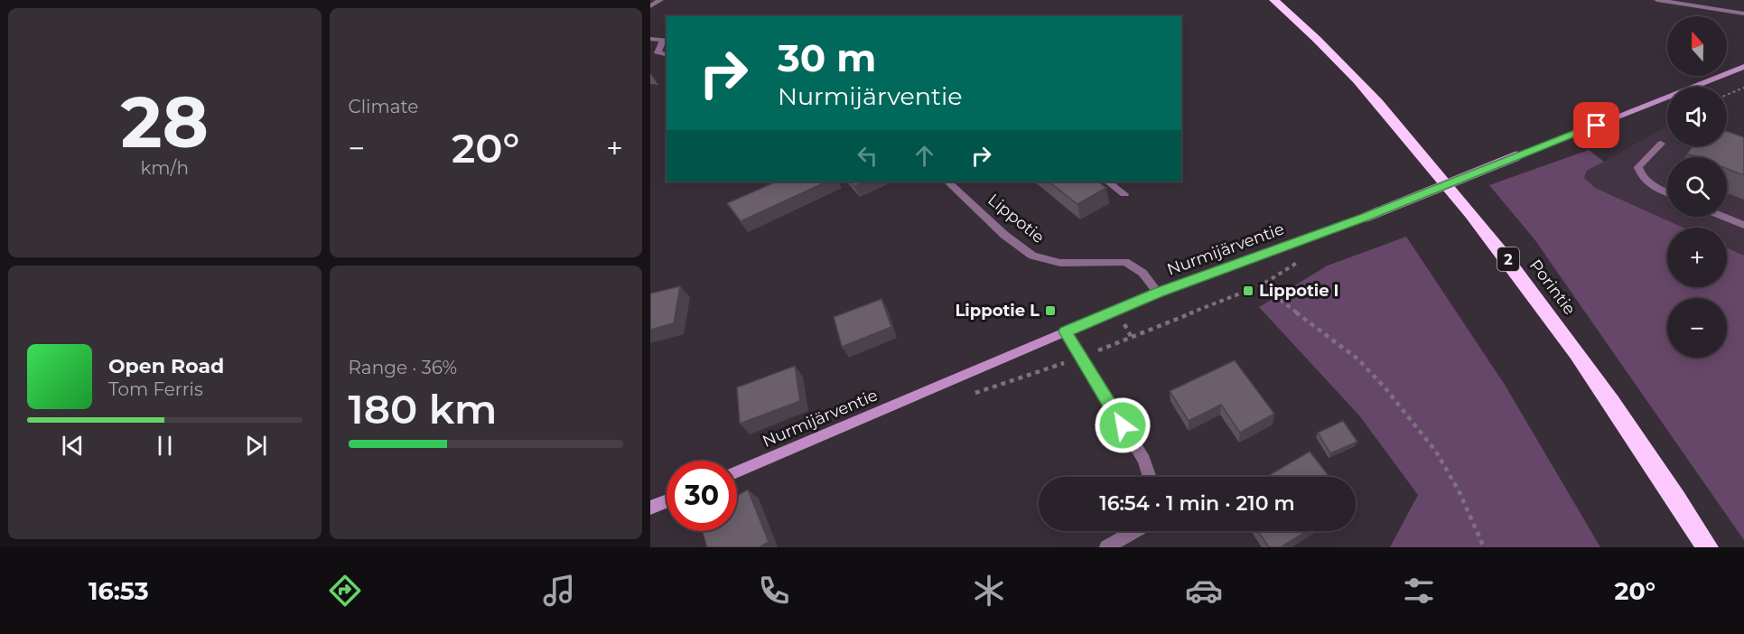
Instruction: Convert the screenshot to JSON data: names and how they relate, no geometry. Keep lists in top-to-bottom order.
{
  "streets": {
    "highway": ["2", "Porintie"],
    "street": ["Lippotie", "Nurmijärventie"]
  },
  "crossings": [
    ["Lippotie", "Nurmijärventie"]
  ],
  "places": {
    "transit": ["Lippotie I", "Lippotie L"]
  },
  "north": "top",
  "page": {
    "tile": [
      ["28", "km/h"],
      "Climate",
      ["Range · 36%", "180 km"]
    ],
    "map_buttons": ["+", "−"],
    "turn": ["30 m", "Nurmijärventie"],
    "heat": ["−", "20°", "+"],
    "song": ["Open Road", "Tom Ferris"],
    "limit": "30",
    "trip": "16:54 · 1 min · 210 m",
    "tabs": ["16:53", "20°"]
  }
}
